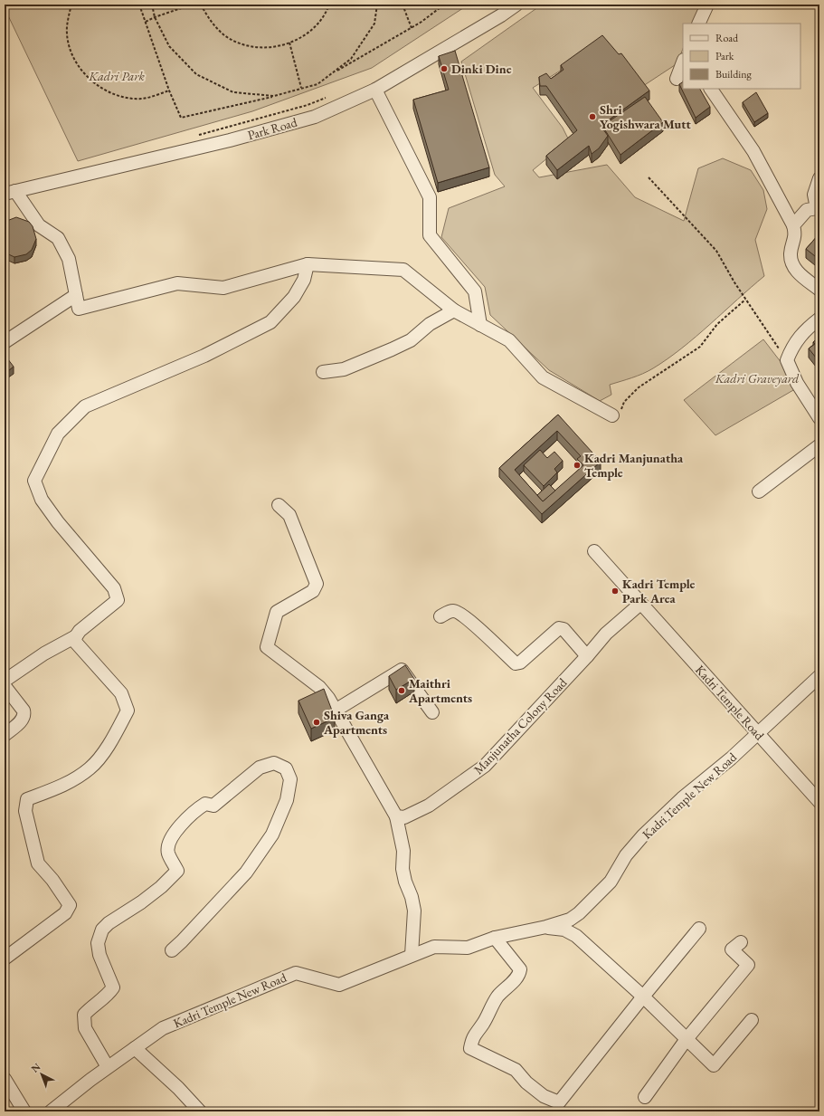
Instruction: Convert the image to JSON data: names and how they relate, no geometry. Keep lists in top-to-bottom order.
{
  "streets": {
    "street": [
      "Park Road",
      "Kadri Temple Road",
      "Manjunatha Colony Road",
      "Kadri Temple New Road"
    ]
  },
  "crossings": [
    ["Kadri Temple Road", "Manjunatha Colony Road"],
    ["Kadri Temple Road", "Kadri Temple New Road"]
  ],
  "parks": ["Kadri Park", "Kadri Graveyard"],
  "places": [
    "Dinki Dine",
    "Shri Yogishwara Mutt",
    "Kadri Manjunatha Temple",
    "Kadri Temple Park Area",
    "Maithri Apartments",
    "Shiva Ganga Apartments"
  ],
  "legend": ["Road", "Park", "Building"],
  "north": "top left"
}
